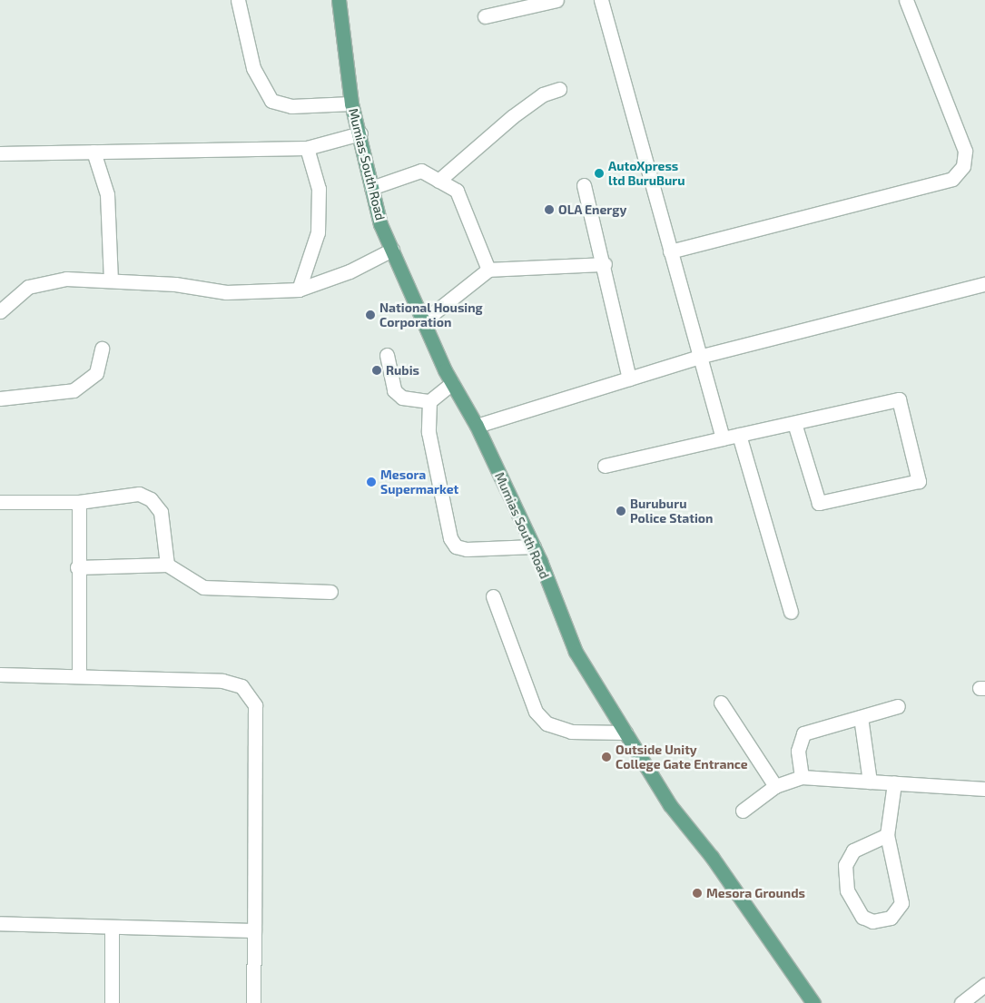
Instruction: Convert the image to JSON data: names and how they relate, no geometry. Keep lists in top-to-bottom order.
{
  "streets": {
    "main road": ["Mumias South Road"]
  },
  "places": [
    "AutoXpress ltd BuruBuru",
    "OLA Energy",
    "National Housing Corporation",
    "Rubis",
    "Mesora Supermarket",
    "Buruburu Police Station",
    "Outside Unity College Gate Entrance",
    "Mesora Grounds"
  ]
}
